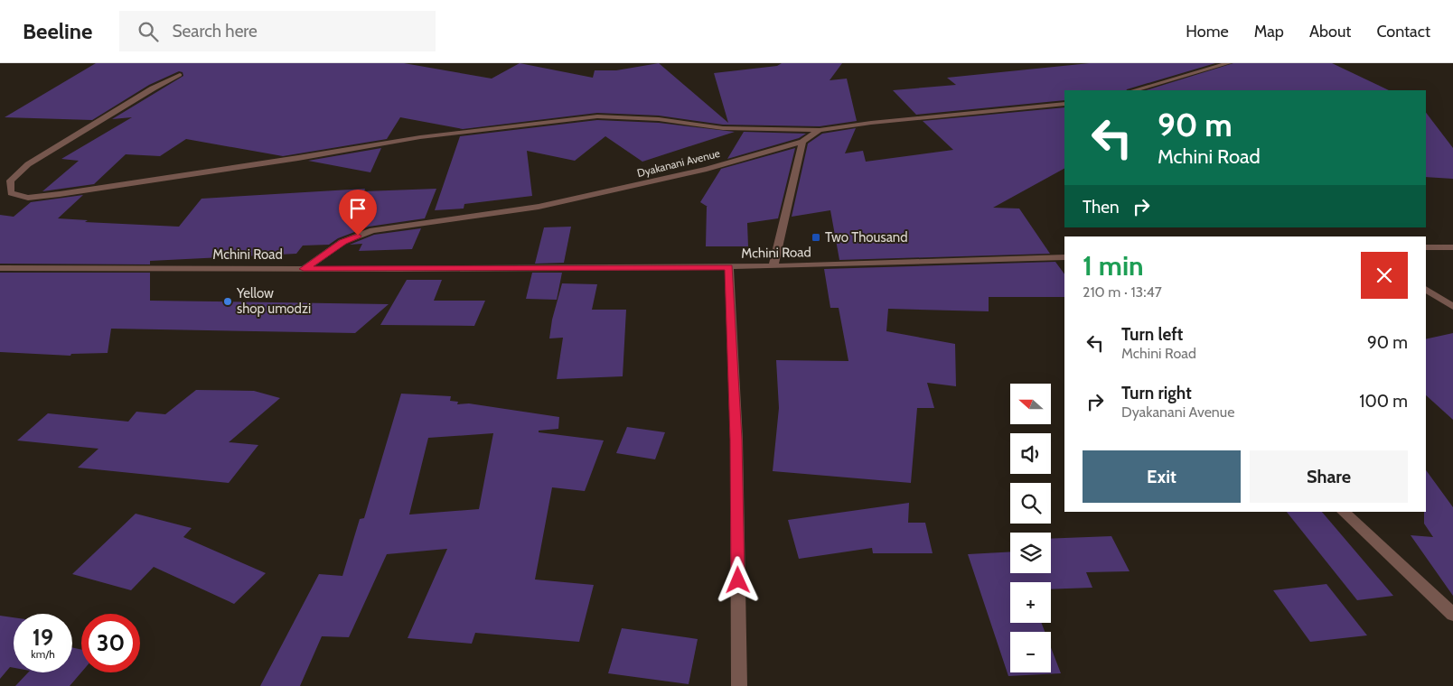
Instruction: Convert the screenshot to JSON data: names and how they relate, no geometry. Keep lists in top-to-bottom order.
{
  "streets": {
    "street": ["Dyakanani Avenue", "Mchini Road"]
  },
  "crossings": [
    ["Dyakanani Avenue", "Mchini Road"]
  ],
  "places": {
    "transit": ["Two Thousand"],
    "other": ["Yellow shop umodzi"]
  },
  "north": "left",
  "page": {
    "header": "Beeline",
    "search": "Search here",
    "nav": [
      "Home",
      "Map",
      "About",
      "Contact"
    ],
    "turn": ["90 m", "Mchini Road"],
    "then": "Then",
    "heading": ["1 min", "210 m · 13:47"],
    "list": [
      {
        "name": "Turn left",
        "note": "Mchini Road",
        "value": "90 m"
      },
      {
        "name": "Turn right",
        "note": "Dyakanani Avenue",
        "value": "100 m"
      }
    ],
    "map_buttons": ["+", "−"],
    "buttons": ["Exit", "Share"],
    "speed": "19 km/h",
    "limit": "30"
  }
}
